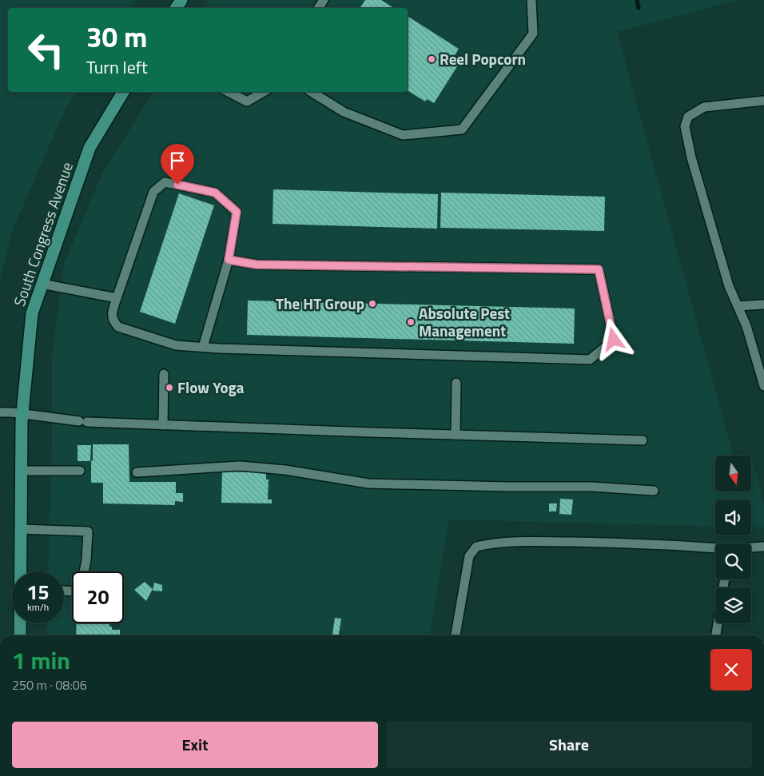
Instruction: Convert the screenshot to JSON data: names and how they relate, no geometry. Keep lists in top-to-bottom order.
{
  "streets": {
    "main road": ["South Congress Avenue"]
  },
  "places": [
    "Reel Popcorn",
    "The HT Group",
    "Absolute Pest Management",
    "Flow Yoga"
  ],
  "north": "bottom",
  "page": {
    "turn": ["30 m", "Turn left"],
    "speed": "15 km/h",
    "limit": "20",
    "heading": ["1 min", "250 m · 08:06"],
    "buttons": ["Exit", "Share"]
  }
}
